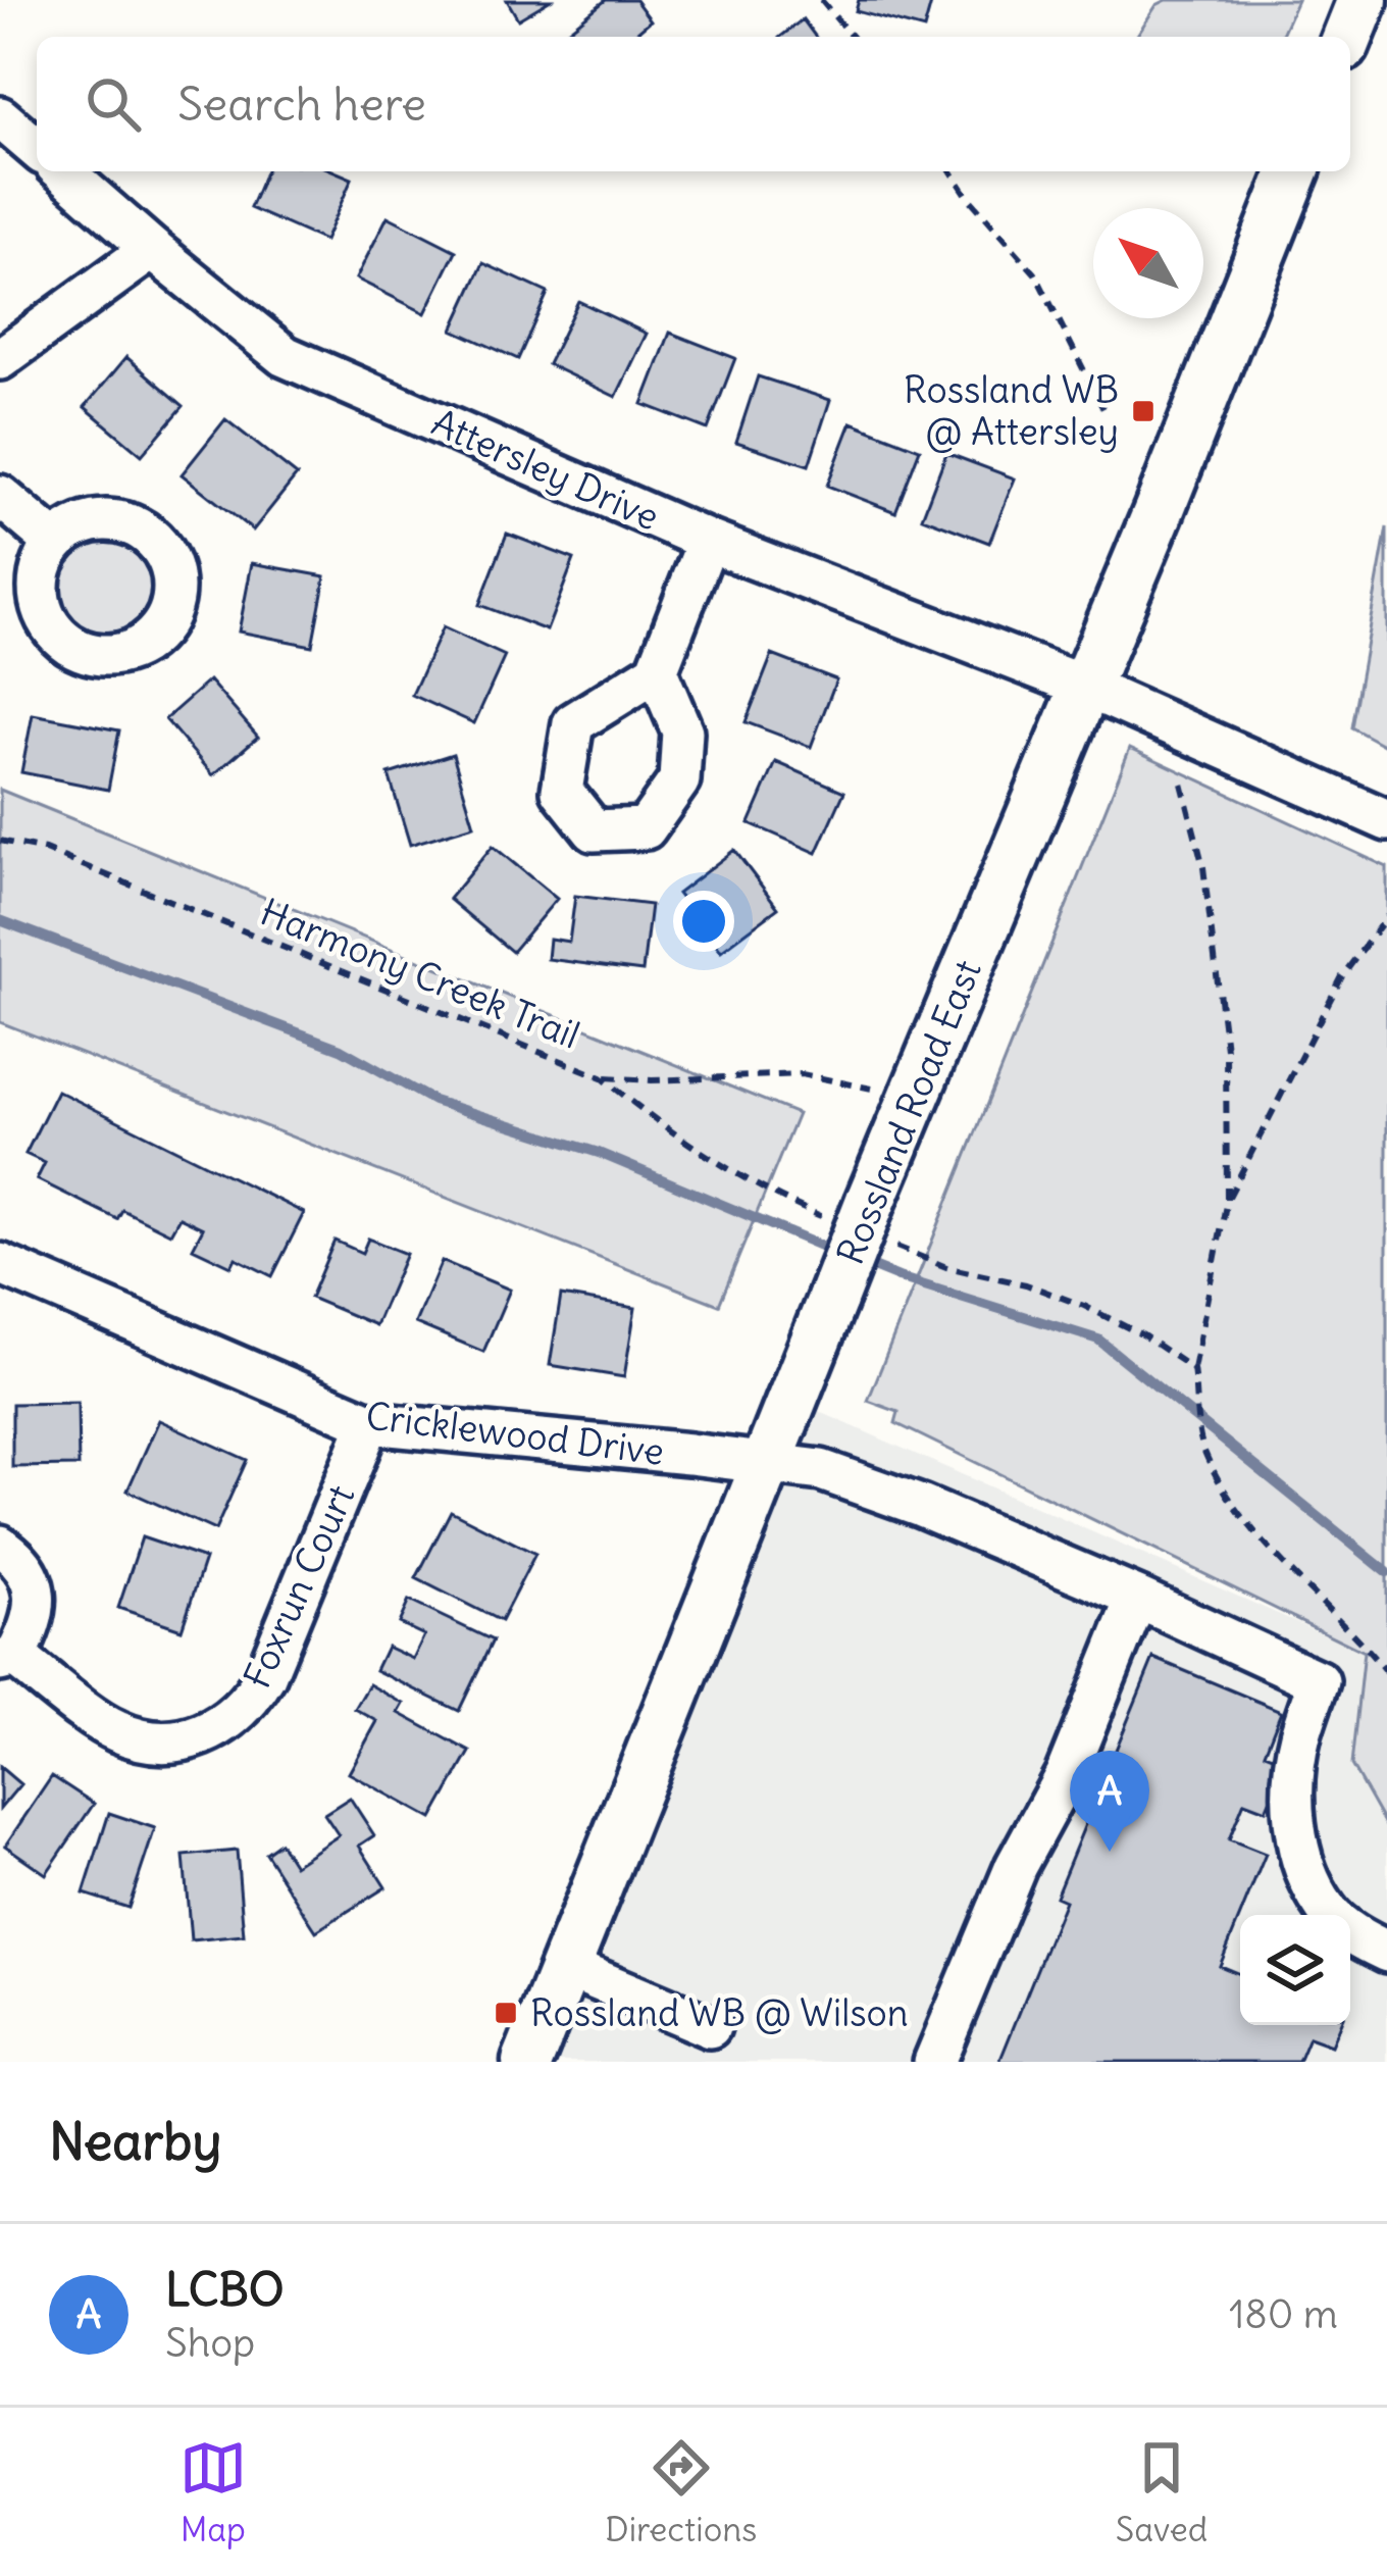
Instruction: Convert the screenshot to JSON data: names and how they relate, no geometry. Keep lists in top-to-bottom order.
{
  "streets": {
    "main road": ["Rossland Road East"],
    "street": ["Attersley Drive", "Cricklewood Drive", "Foxrun Court"],
    "path": ["Harmony Creek Trail"]
  },
  "crossings": [
    ["Attersley Drive", "Rossland Road East"],
    ["Rossland Road East", "Cricklewood Drive"],
    ["Cricklewood Drive", "Foxrun Court"]
  ],
  "places": {
    "transit": ["Rossland WB @ Attersley", "Rossland WB @ Wilson"]
  },
  "north": "top left",
  "page": {
    "search": "Search here",
    "pins": "A",
    "heading": "Nearby",
    "list": [
      {
        "mark": "A",
        "name": "LCBO",
        "note": "Shop",
        "value": "180 m"
      }
    ],
    "nav": ["Map", "Directions", "Saved"]
  }
}
